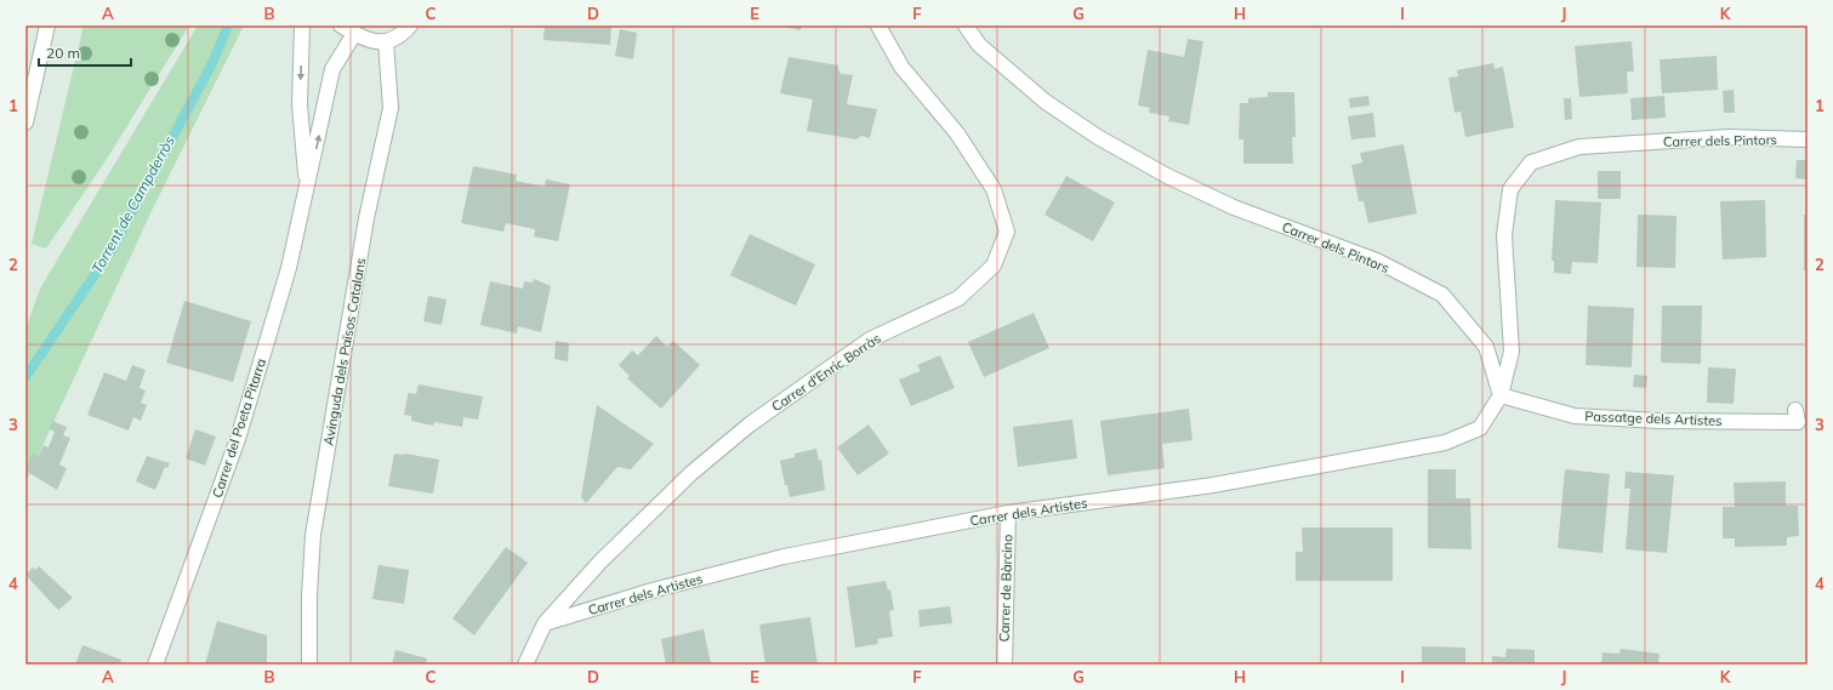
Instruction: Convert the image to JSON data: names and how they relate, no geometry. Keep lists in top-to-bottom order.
{
  "streets": {
    "street": [
      "Carrer dels Pintors",
      "Avinguda dels Països Catalans",
      "Carrer d'Enric Borràs",
      "Passatge dels Artistes",
      "Carrer del Poeta Pitarra",
      "Carrer dels Artistes",
      "Carrer de Bàrcino"
    ]
  },
  "crossings": [
    ["Carrer dels Pintors", "Passatge dels Artistes"],
    ["Carrer dels Pintors", "Carrer dels Artistes"],
    ["Carrer d'Enric Borràs", "Carrer dels Artistes"],
    ["Passatge dels Artistes", "Carrer dels Artistes"],
    ["Carrer dels Artistes", "Carrer de Bàrcino"]
  ],
  "water": ["Torrent de Campderròs"],
  "scale_bar": "20 m",
  "grid": {
    "columns": [
      "A",
      "B",
      "C",
      "D",
      "E",
      "F",
      "G",
      "H",
      "I",
      "J",
      "K"
    ],
    "rows": [
      "1",
      "2",
      "3",
      "4"
    ]
  }
}
